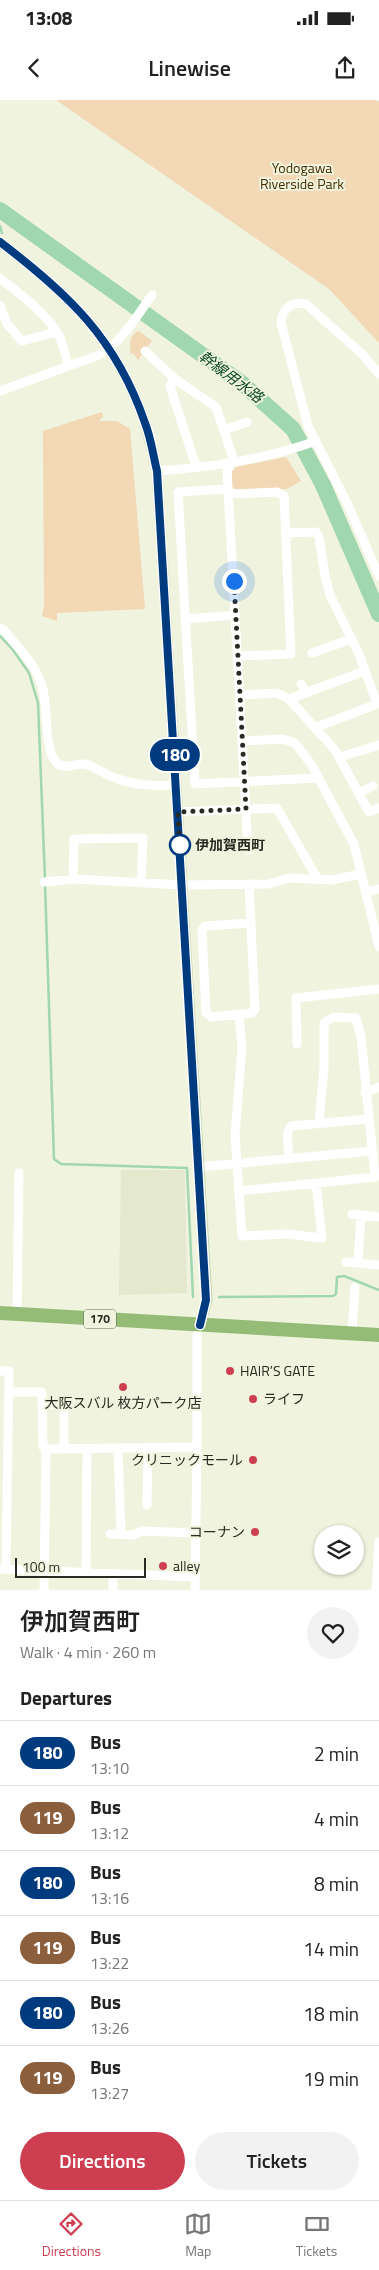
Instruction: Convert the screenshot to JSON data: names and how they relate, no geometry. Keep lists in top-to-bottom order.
{
  "streets": {
    "highway": ["170"]
  },
  "water": ["幹線用水路"],
  "parks": ["Yodogawa Riverside Park"],
  "places": [
    "伊加賀西町",
    "HAIR’S GATE",
    "大阪スバル 枚方パーク店",
    "ライフ",
    "クリニックモール",
    "コーナン",
    "alley"
  ],
  "lines": ["bus line 180"],
  "scale_bar": "100 m",
  "page": {
    "status": "13:08",
    "header": "Linewise",
    "on_map": "180",
    "scale": "100 m",
    "heading": [
      ["伊加賀西町", "Walk · 4 min · 260 m"],
      "Departures"
    ],
    "list": [
      {
        "mark": "180",
        "name": "Bus",
        "note": "13:10",
        "value": "2 min"
      },
      {
        "mark": "119",
        "name": "Bus",
        "note": "13:12",
        "value": "4 min"
      },
      {
        "mark": "180",
        "name": "Bus",
        "note": "13:16",
        "value": "8 min"
      },
      {
        "mark": "119",
        "name": "Bus",
        "note": "13:22",
        "value": "14 min"
      },
      {
        "mark": "180",
        "name": "Bus",
        "note": "13:26",
        "value": "18 min"
      },
      {
        "mark": "119",
        "name": "Bus",
        "note": "13:27",
        "value": "19 min"
      }
    ],
    "buttons": ["Directions", "Tickets"],
    "tabs": ["Directions", "Map", "Tickets"]
  }
}
